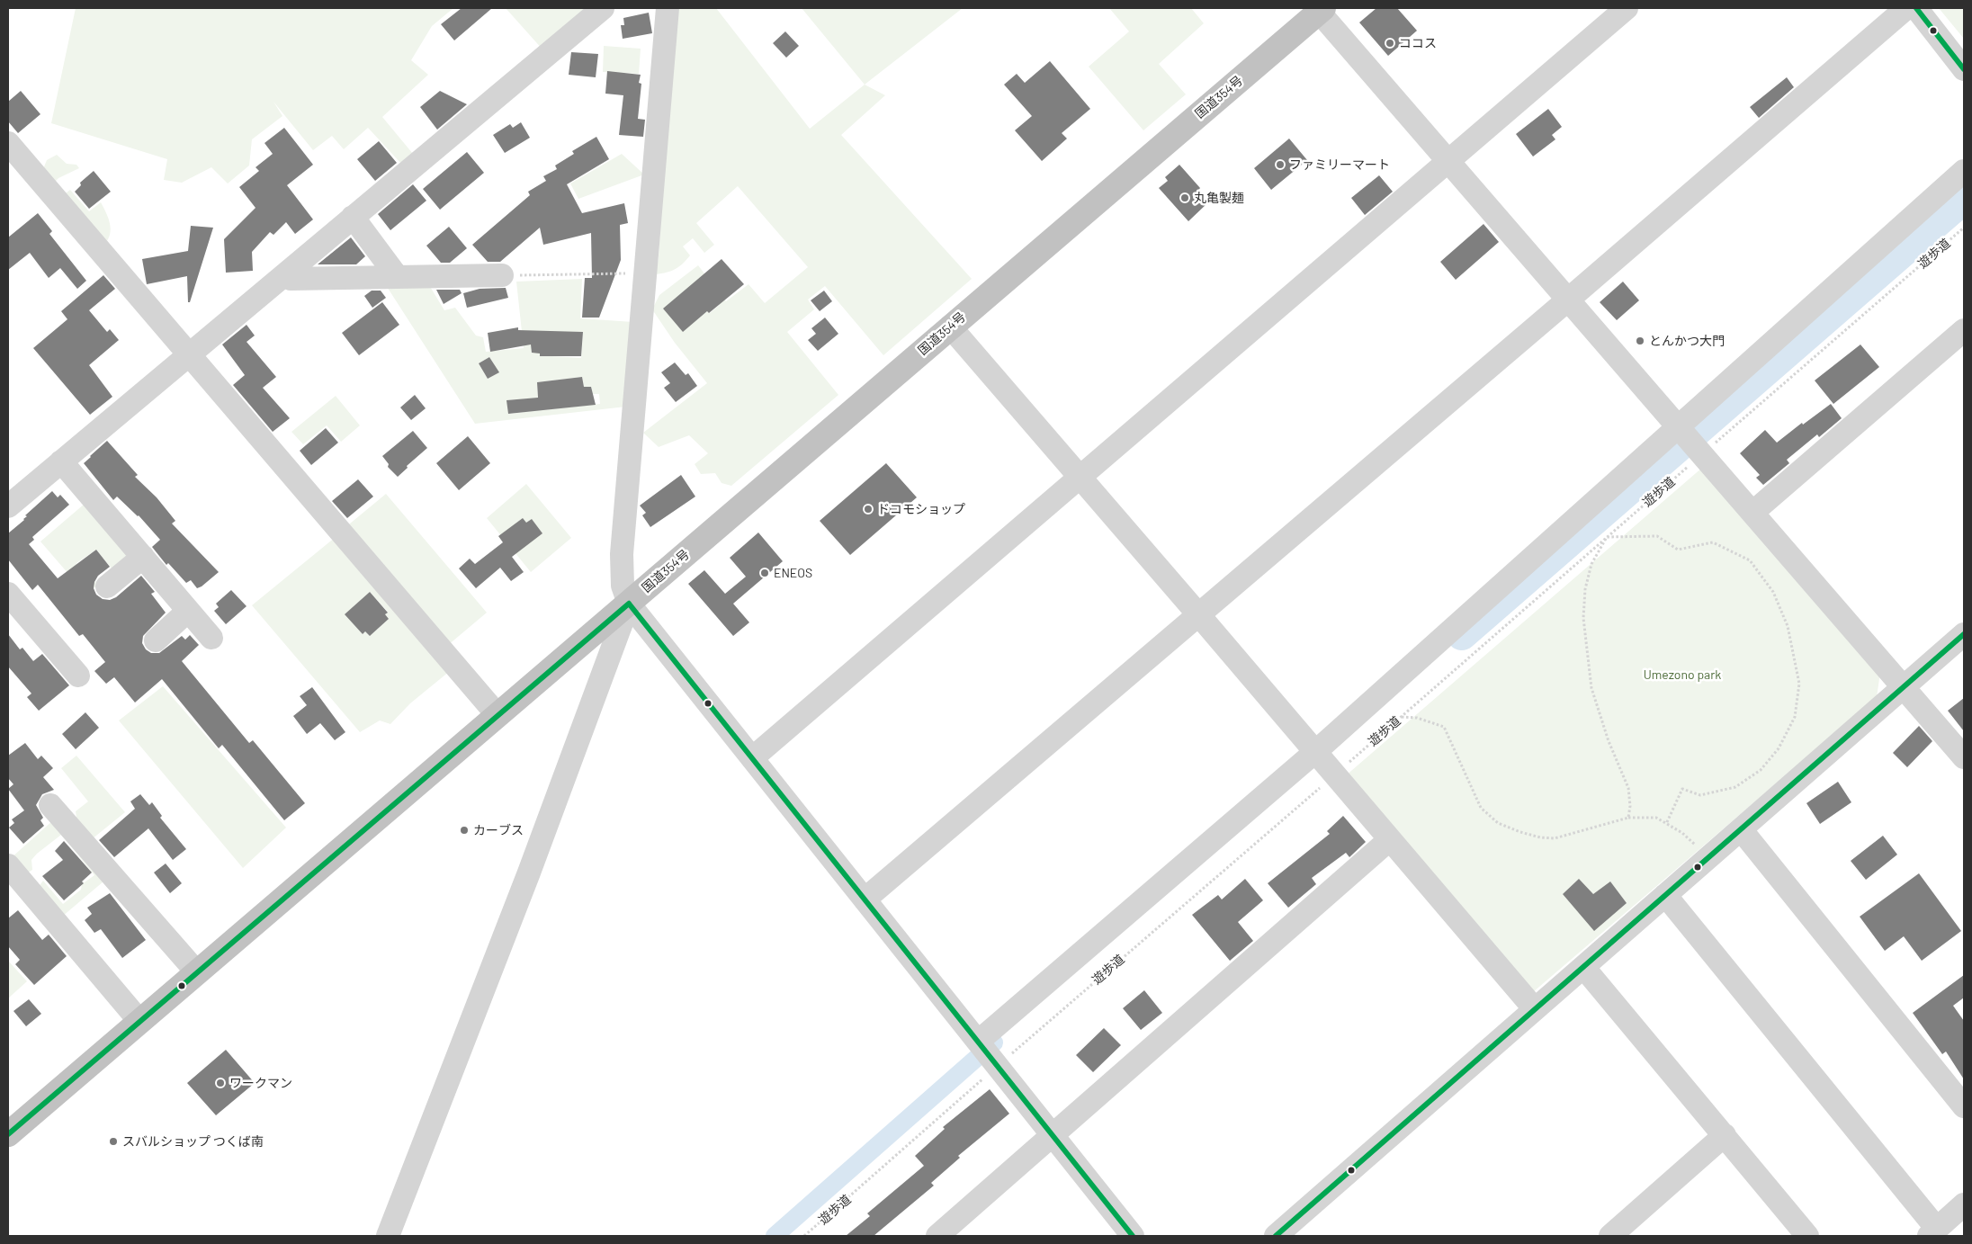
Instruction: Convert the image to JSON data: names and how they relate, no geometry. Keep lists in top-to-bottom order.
{
  "streets": {
    "highway": ["国道354号"],
    "path": ["遊歩道"]
  },
  "parks": ["Umezono park"],
  "places": [
    "ココス",
    "ファミリーマート",
    "丸亀製麺",
    "とんかつ大門",
    "ドコモショップ",
    "ENEOS",
    "カーブス",
    "ワークマン",
    "スバルショップ つくば南"
  ]
}
